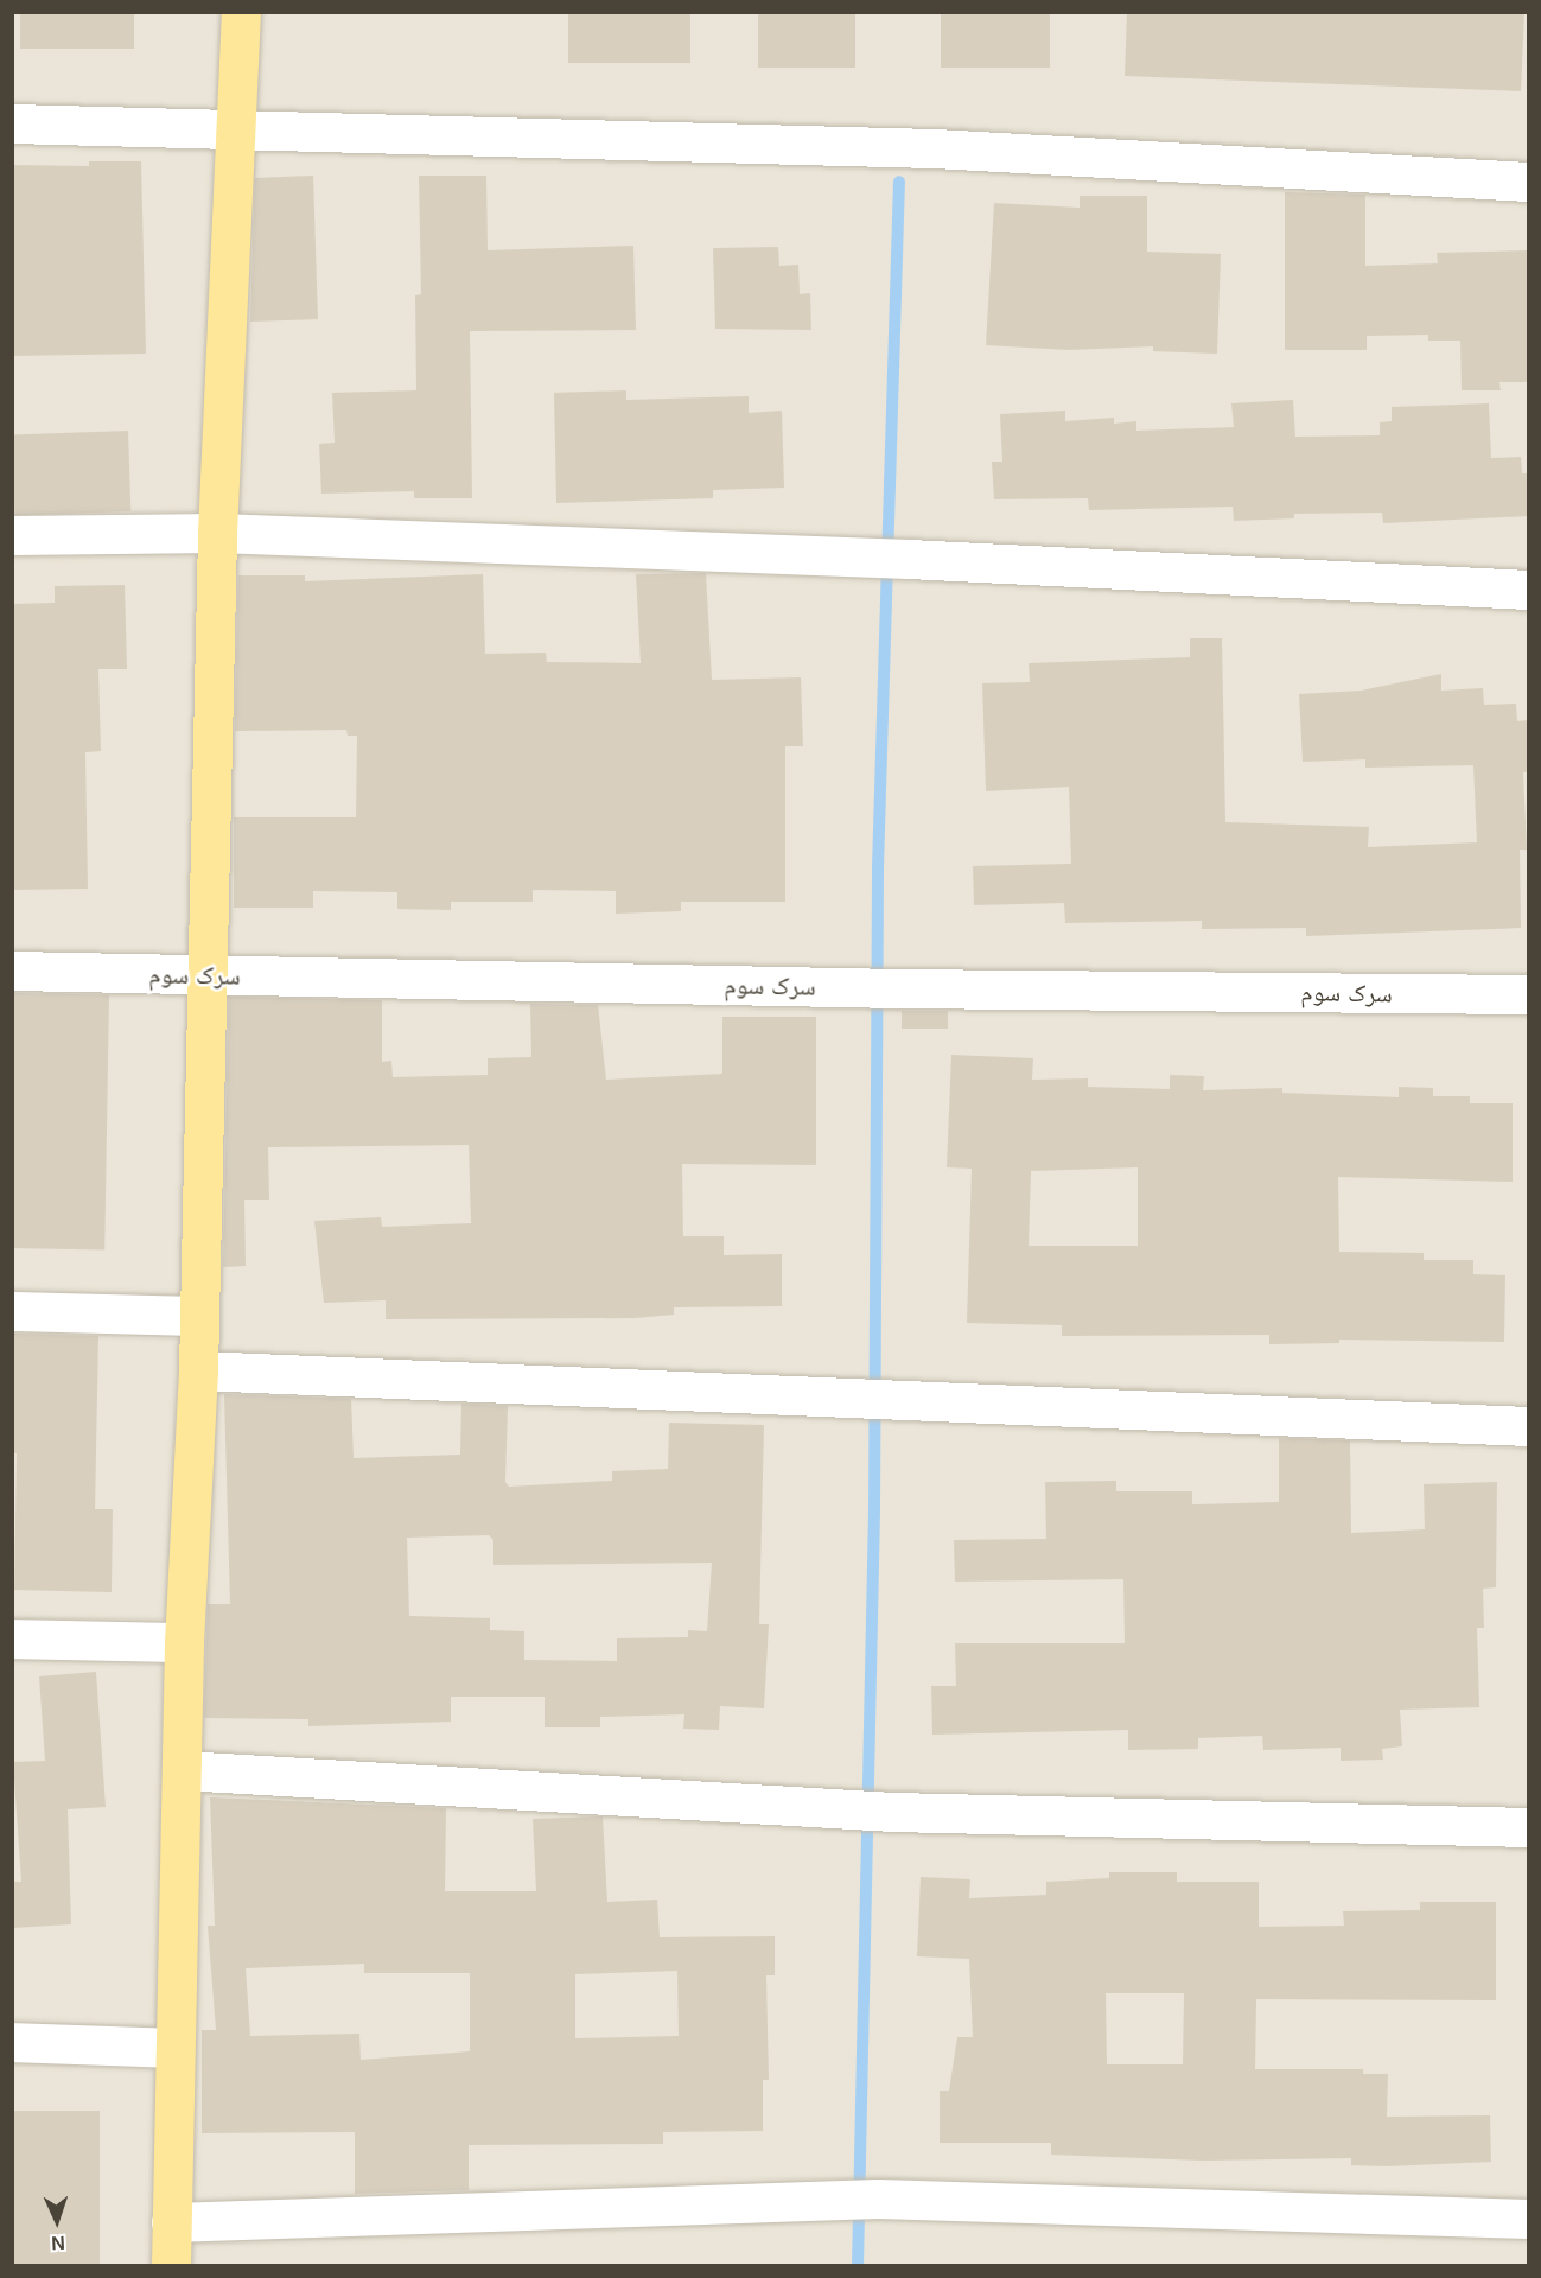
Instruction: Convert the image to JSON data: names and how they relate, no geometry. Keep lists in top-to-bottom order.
{
  "streets": {
    "street": ["سرک سوم"]
  },
  "north": "bottom"
}
